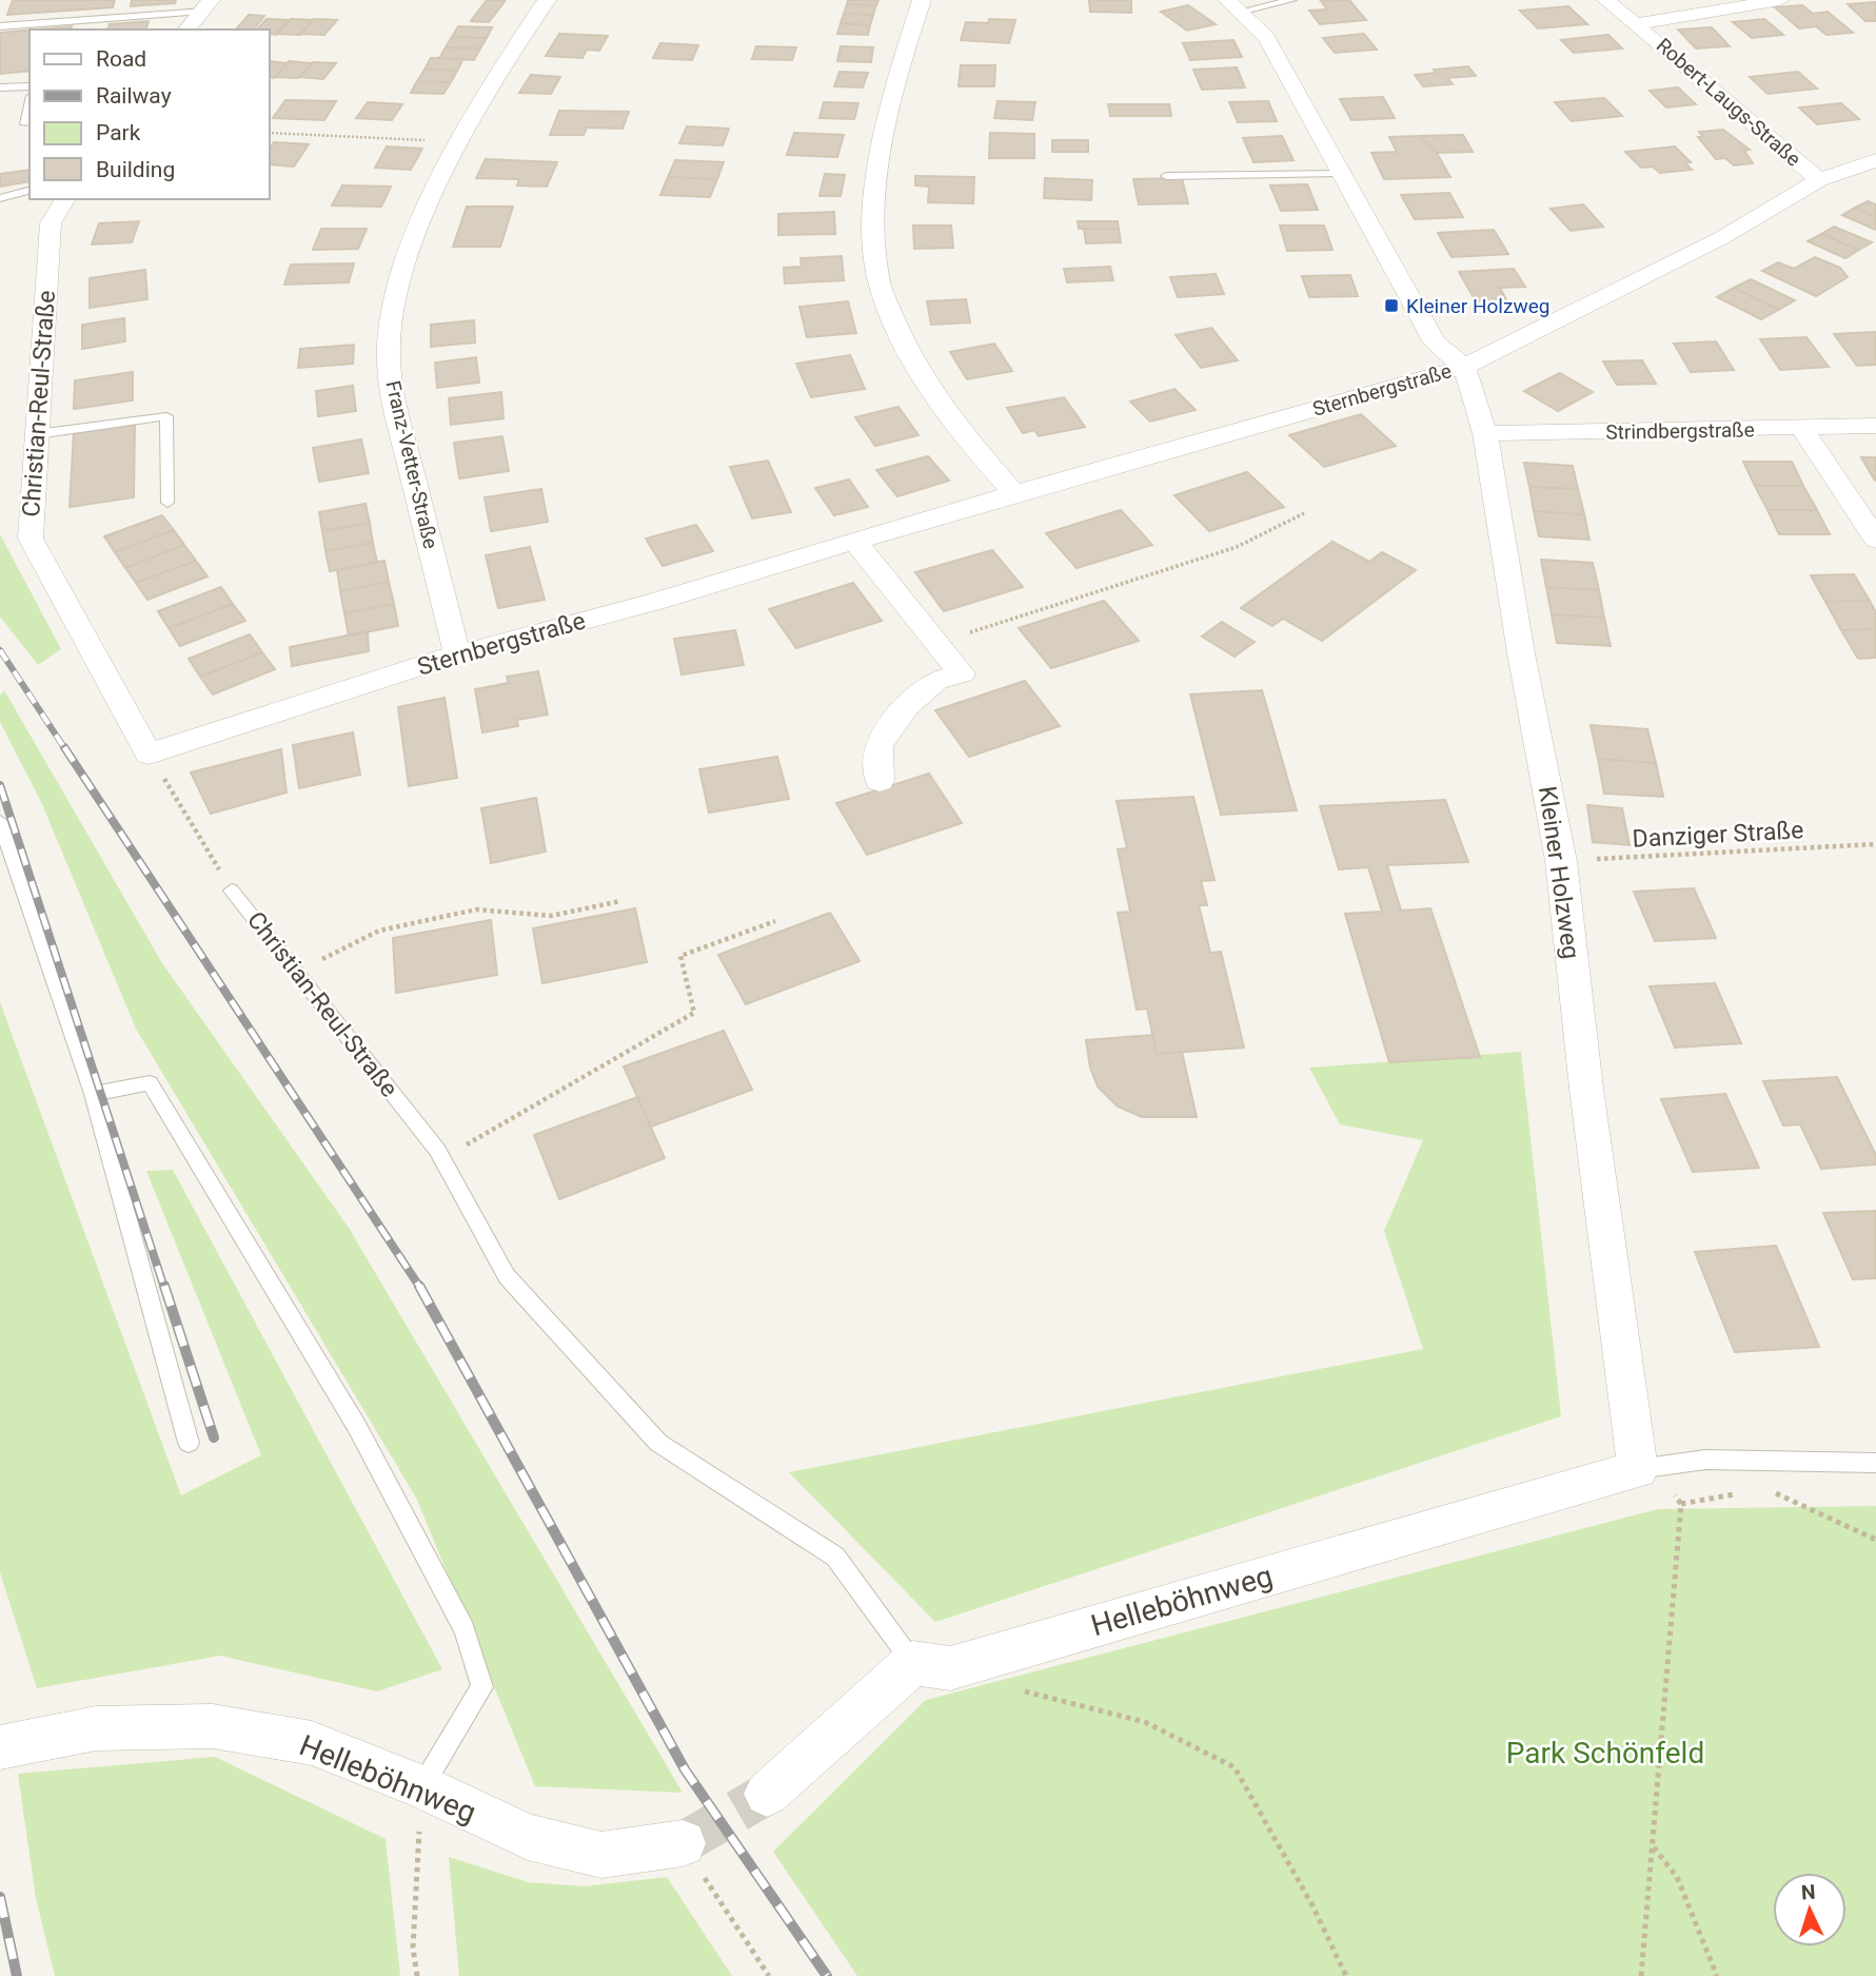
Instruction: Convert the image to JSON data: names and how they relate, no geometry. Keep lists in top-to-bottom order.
{
  "streets": {
    "street": [
      "Robert-Laugs-Straße",
      "Sternbergstraße",
      "Christian-Reul-Straße",
      "Strindbergstraße",
      "Franz-Vetter-Straße",
      "Kleiner Holzweg",
      "Helleböhnweg"
    ],
    "path": ["Danziger Straße"]
  },
  "crossings": [
    ["Robert-Laugs-Straße", "Sternbergstraße"],
    ["Sternbergstraße", "Christian-Reul-Straße"],
    ["Sternbergstraße", "Franz-Vetter-Straße"],
    ["Sternbergstraße", "Kleiner Holzweg"],
    ["Christian-Reul-Straße", "Helleböhnweg"],
    ["Strindbergstraße", "Kleiner Holzweg"],
    ["Danziger Straße", "Kleiner Holzweg"],
    ["Kleiner Holzweg", "Helleböhnweg"]
  ],
  "parks": ["Park Schönfeld"],
  "places": {
    "transit": ["Kleiner Holzweg"]
  },
  "legend": [
    "Road",
    "Railway",
    "Park",
    "Building"
  ],
  "north": "top"
}
